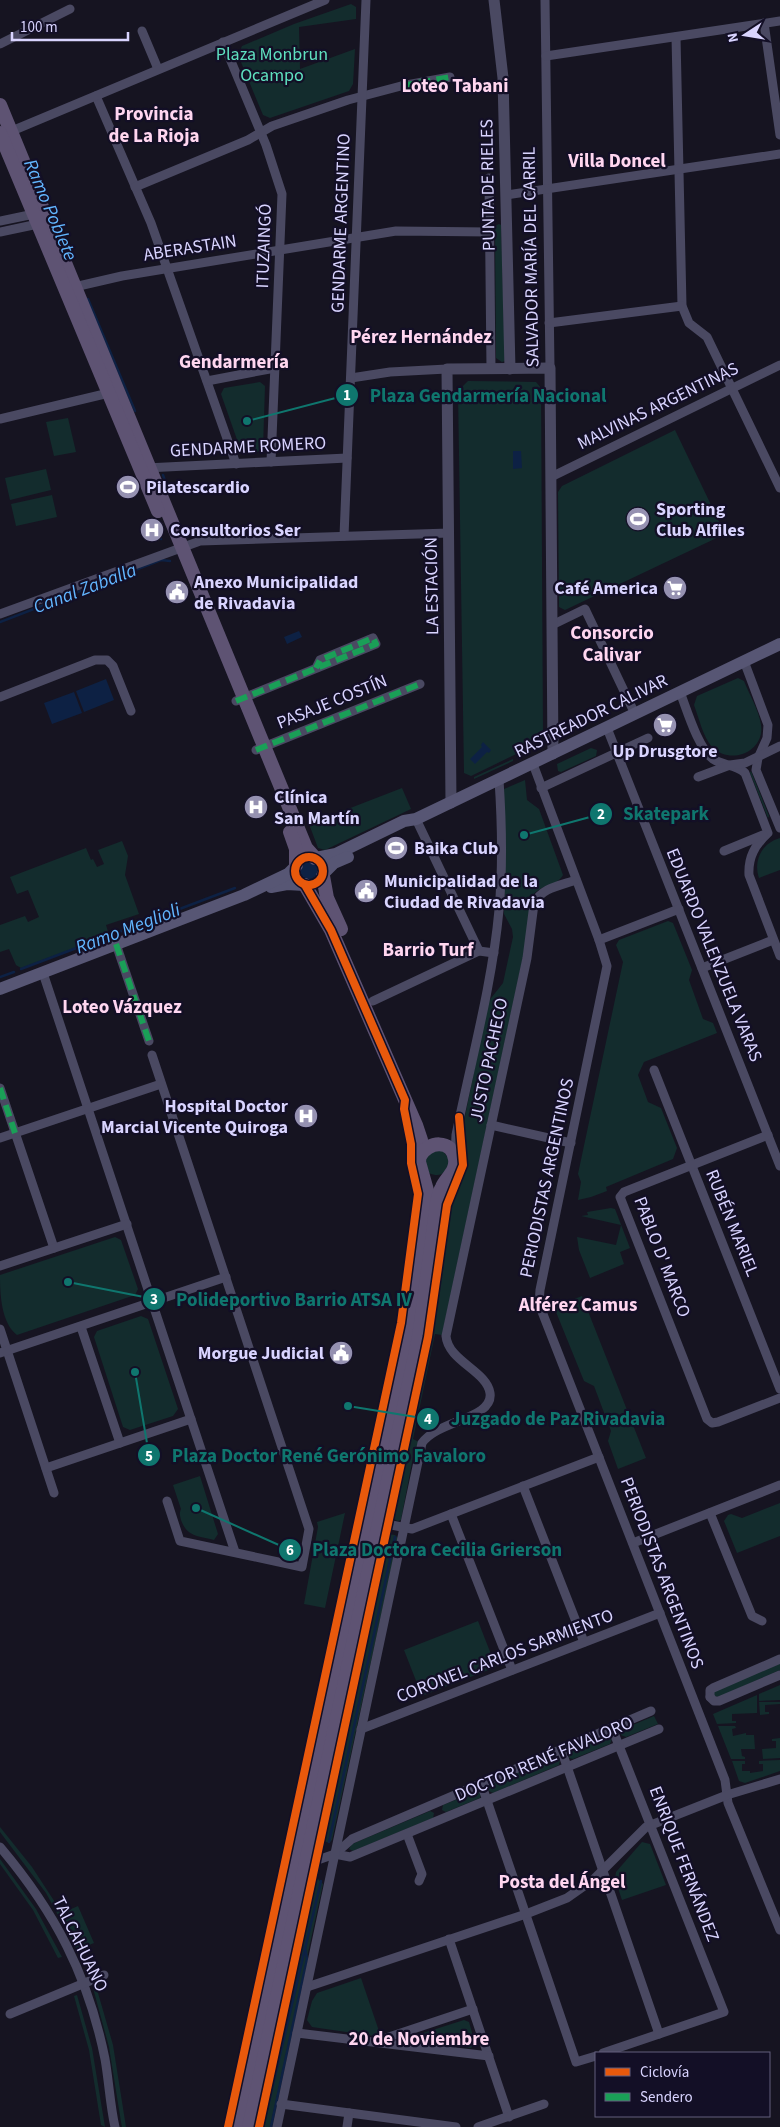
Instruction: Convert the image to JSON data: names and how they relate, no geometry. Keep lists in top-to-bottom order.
{
  "streets": {
    "main road": ["RASTREADOR CALIVAR"],
    "street": [
      "PUNTA DE RIELES",
      "GENDARME ARGENTINO",
      "ITUZAINGÓ",
      "ABERASTAIN",
      "SALVADOR MARÍA DEL CARRIL",
      "MALVINAS ARGENTINAS",
      "GENDARME ROMERO",
      "LA ESTACIÓN",
      "PASAJE COSTÍN",
      "EDUARDO VALENZUELA VARAS",
      "JUSTO PACHECO",
      "PERIODISTAS ARGENTINOS",
      "RUBÉN MARIEL",
      "PABLO D' MARCO",
      "CORONEL CARLOS SARMIENTO",
      "DOCTOR RENÉ FAVALORO",
      "ENRIQUE FERNÁNDEZ",
      "TALCAHUANO"
    ]
  },
  "crossings": [
    ["GENDARME ARGENTINO", "ABERASTAIN"],
    ["GENDARME ARGENTINO", "GENDARME ROMERO"],
    ["ITUZAINGÓ", "ABERASTAIN"],
    ["ITUZAINGÓ", "GENDARME ROMERO"],
    ["SALVADOR MARÍA DEL CARRIL", "MALVINAS ARGENTINAS"],
    ["SALVADOR MARÍA DEL CARRIL", "RASTREADOR CALIVAR"],
    ["LA ESTACIÓN", "RASTREADOR CALIVAR"],
    ["RASTREADOR CALIVAR", "EDUARDO VALENZUELA VARAS"],
    ["RASTREADOR CALIVAR", "PERIODISTAS ARGENTINOS"],
    ["EDUARDO VALENZUELA VARAS", "PABLO D' MARCO"],
    ["JUSTO PACHECO", "PERIODISTAS ARGENTINOS"],
    ["JUSTO PACHECO", "CORONEL CARLOS SARMIENTO"],
    ["JUSTO PACHECO", "DOCTOR RENÉ FAVALORO"],
    ["PERIODISTAS ARGENTINOS", "CORONEL CARLOS SARMIENTO"],
    ["RUBÉN MARIEL", "PABLO D' MARCO"],
    ["DOCTOR RENÉ FAVALORO", "ENRIQUE FERNÁNDEZ"]
  ],
  "districts": [
    "Loteo Tabani",
    "Provincia de La Rioja",
    "Villa Doncel",
    "Pérez Hernández",
    "Gendarmería",
    "Consorcio Calivar",
    "Barrio Turf",
    "Loteo Vázquez",
    "Alférez Camus",
    "Posta del Ángel",
    "20 de Noviembre"
  ],
  "water": ["Ramo Poblete", "Canal Zaballa", "Ramo Meglioli"],
  "parks": ["Plaza Monbrun Ocampo"],
  "places": {
    "other": [
      "Plaza Gendarmería Nacional",
      "Skatepark",
      "Polideportivo Barrio ATSA IV",
      "Plaza Doctor René Gerónimo Favaloro",
      "Juzgado de Paz Rivadavia",
      "Plaza Doctora Cecilia Grierson"
    ],
    "sports": ["Pilatescardio", "Sporting Club Alfiles", "Baika Club"],
    "hospital": ["Consultorios Ser", "Clínica San Martín", "Hospital Doctor Marcial Vicente Quiroga"],
    "supermarket": ["Café America", "Up Drusgtore"],
    "public building": ["Anexo Municipalidad de Rivadavia", "Municipalidad de la Ciudad de Rivadavia", "Morgue Judicial"]
  },
  "legend": ["Ciclovía", "Sendero"],
  "scale_bar": "100 m",
  "north": "left"
}
